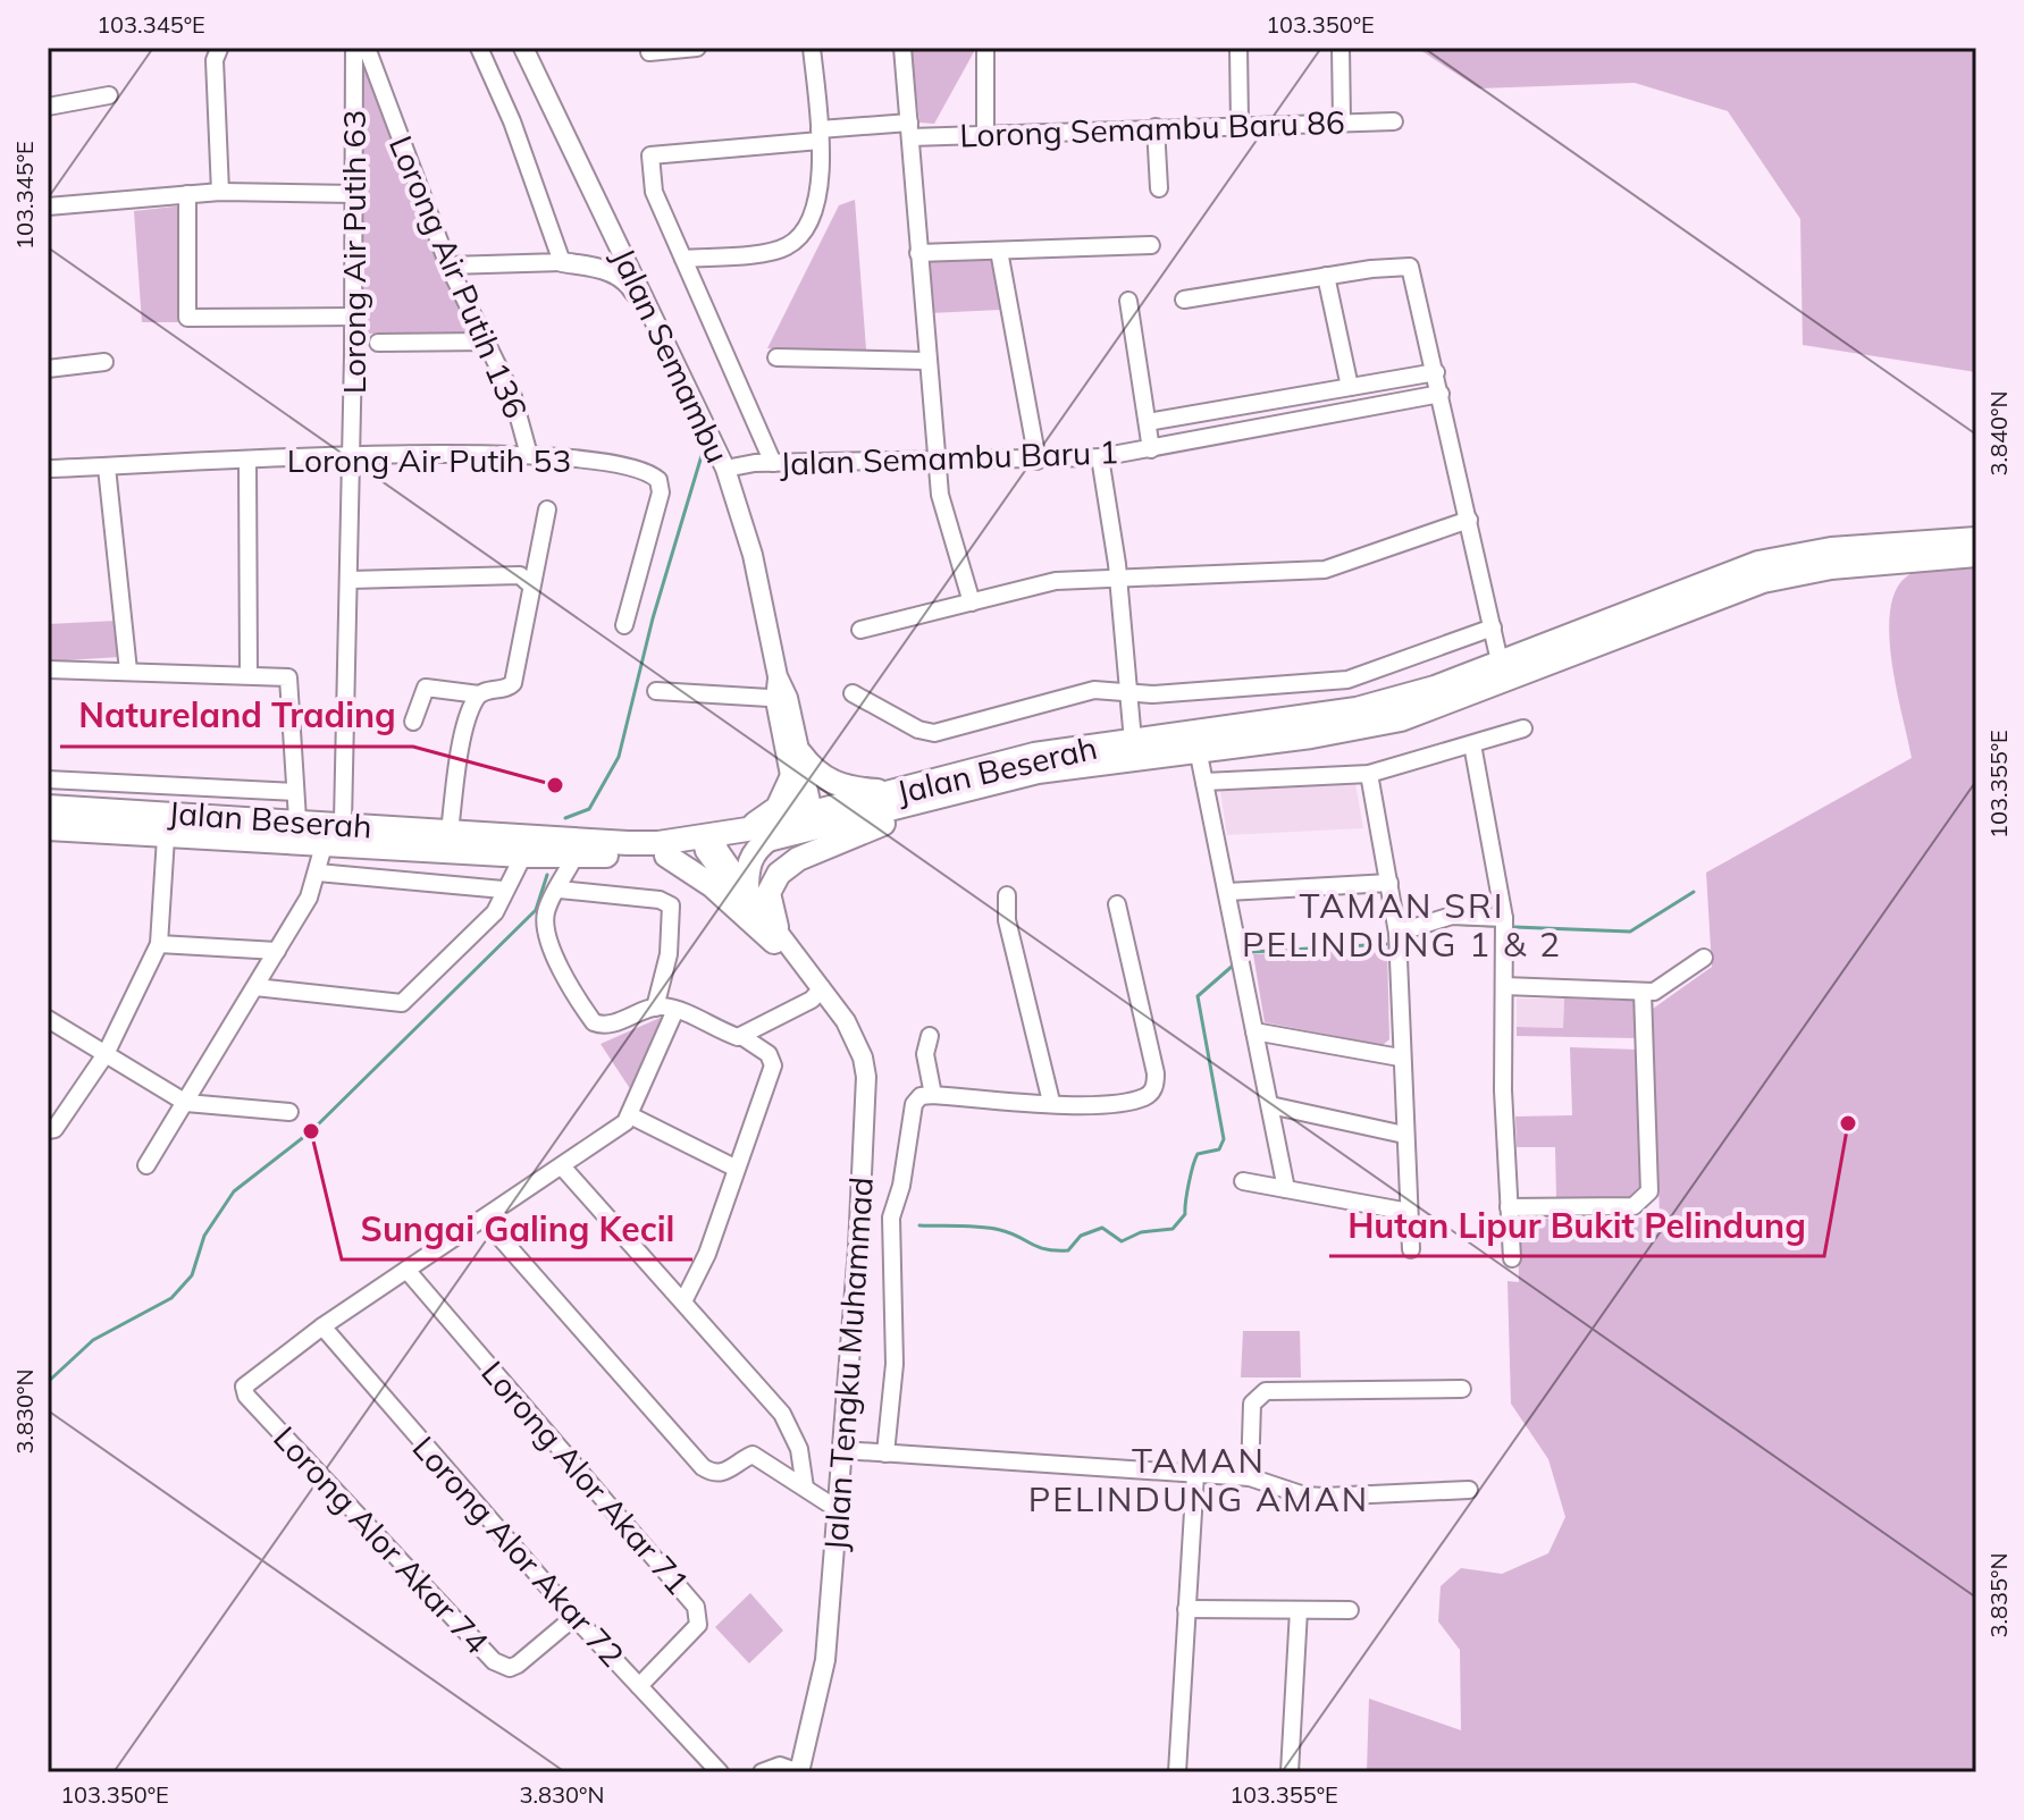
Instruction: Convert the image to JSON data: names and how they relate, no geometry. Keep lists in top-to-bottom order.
{
  "streets": {
    "highway": ["Jalan Beserah"],
    "main road": ["Jalan Semambu", "Jalan Tengku Muhammad"],
    "street": [
      "Lorong Semambu Baru 86",
      "Lorong Air Putih 63",
      "Lorong Air Putih 136",
      "Jalan Semambu Baru 1",
      "Lorong Air Putih 53",
      "Lorong Alor Akar 71",
      "Lorong Alor Akar 74",
      "Lorong Alor Akar 72"
    ]
  },
  "crossings": [
    ["Lorong Air Putih 63", "Lorong Air Putih 53"],
    ["Lorong Air Putih 63", "Jalan Beserah"],
    ["Lorong Air Putih 136", "Lorong Air Putih 53"],
    ["Jalan Semambu", "Jalan Semambu Baru 1"],
    ["Jalan Semambu", "Jalan Beserah"],
    ["Jalan Beserah", "Jalan Tengku Muhammad"],
    ["Lorong Alor Akar 71", "Lorong Alor Akar 72"],
    ["Lorong Alor Akar 74", "Lorong Alor Akar 72"]
  ],
  "districts": ["TAMAN SRI PELINDUNG 1 & 2", "TAMAN PELINDUNG AMAN"],
  "places": ["Natureland Trading", "Hutan Lipur Bukit Pelindung", "Sungai Galing Kecil"],
  "coordinates": [
    "103.345°E",
    "103.350°E",
    "3.840°N",
    "103.355°E",
    "3.830°N",
    "3.835°N"
  ]
}
